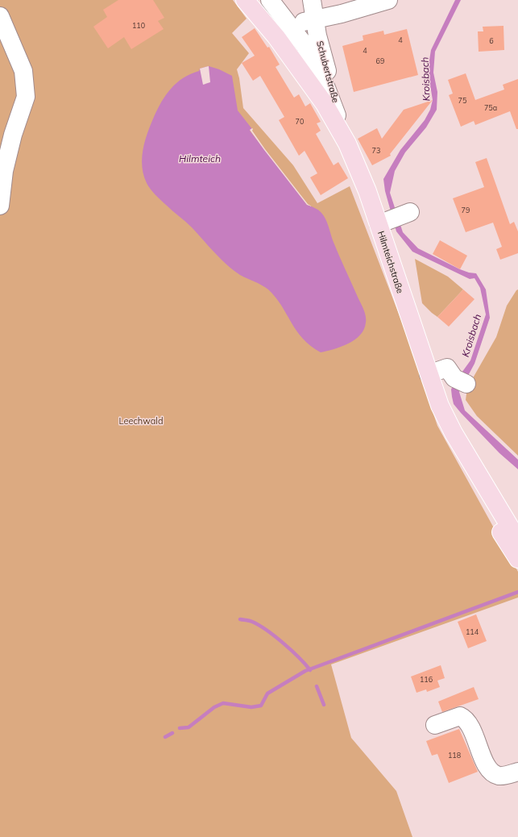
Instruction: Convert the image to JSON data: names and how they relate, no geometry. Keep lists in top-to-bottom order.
{
  "streets": {
    "main road": ["Hilmteichstraße"],
    "street": ["Schubertstraße"]
  },
  "crossings": [
    ["Schubertstraße", "Hilmteichstraße"]
  ],
  "water": ["Kroisbach", "Hilmteich"],
  "parks": ["Leechwald"],
  "house_numbers": [
    "110",
    "4",
    "6",
    "4",
    "69",
    "75",
    "75a",
    "70",
    "73",
    "79",
    "114",
    "116",
    "118"
  ]
}
